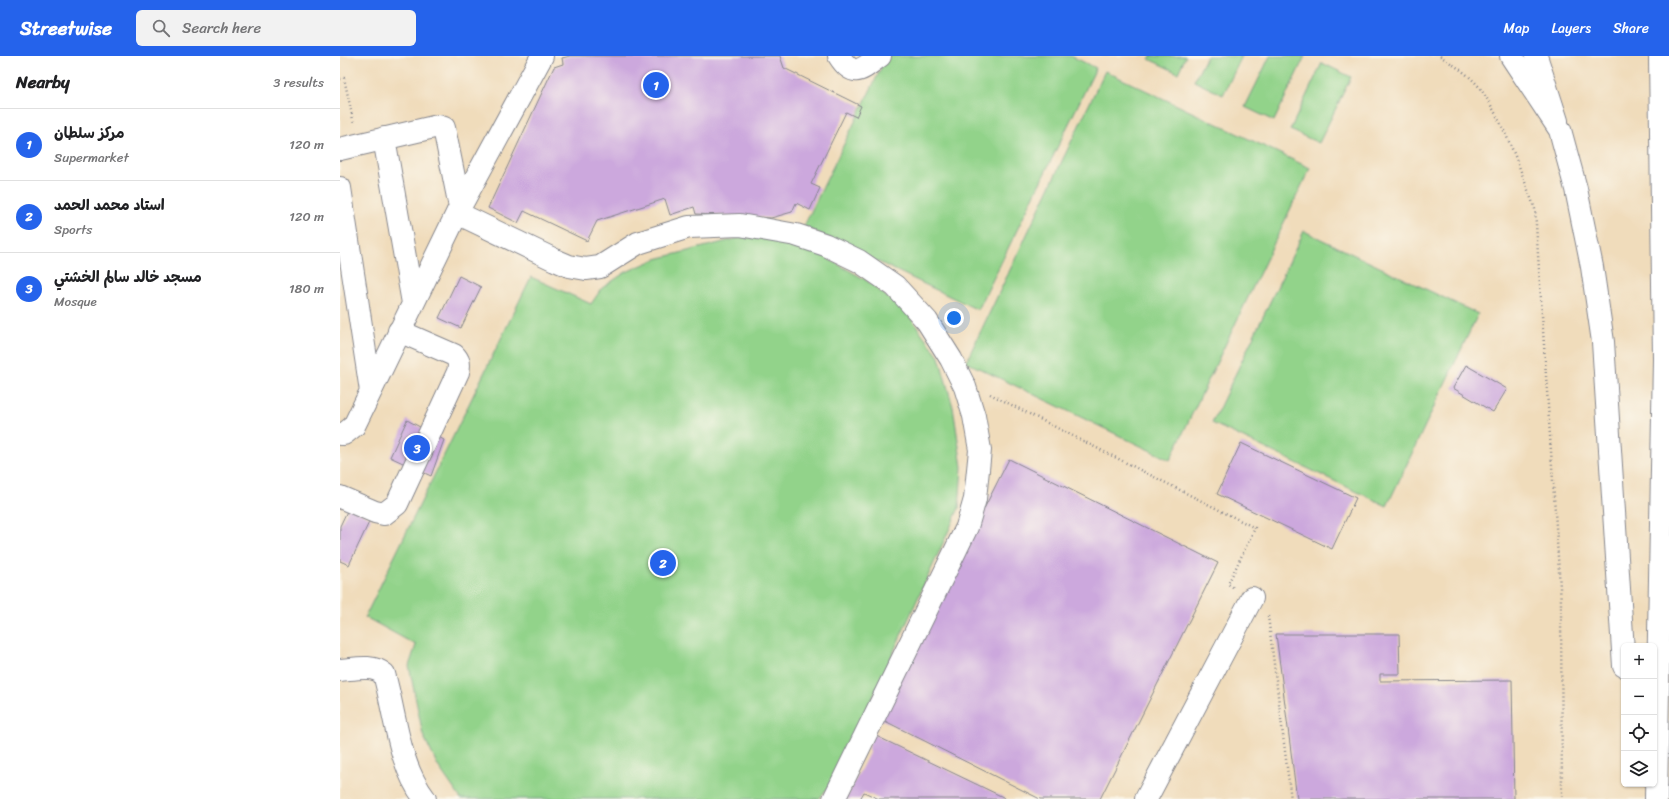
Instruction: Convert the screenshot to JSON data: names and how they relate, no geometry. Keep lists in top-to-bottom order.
{
  "page": {
    "header": "Streetwise",
    "search": "Search here",
    "nav": ["Map", "Layers", "Share"],
    "heading": ["Nearby", "3 results"],
    "pins": ["1", "3", "2"],
    "list": [
      {
        "mark": "1",
        "name": "مركز سلطان",
        "note": "Supermarket",
        "value": "120 m"
      },
      {
        "mark": "2",
        "name": "استاد محمد الحمد",
        "note": "Sports",
        "value": "120 m"
      },
      {
        "mark": "3",
        "name": "مسجد خالد سالم الخشتي",
        "note": "Mosque",
        "value": "180 m"
      }
    ],
    "map_buttons": ["+", "−"]
  }
}
